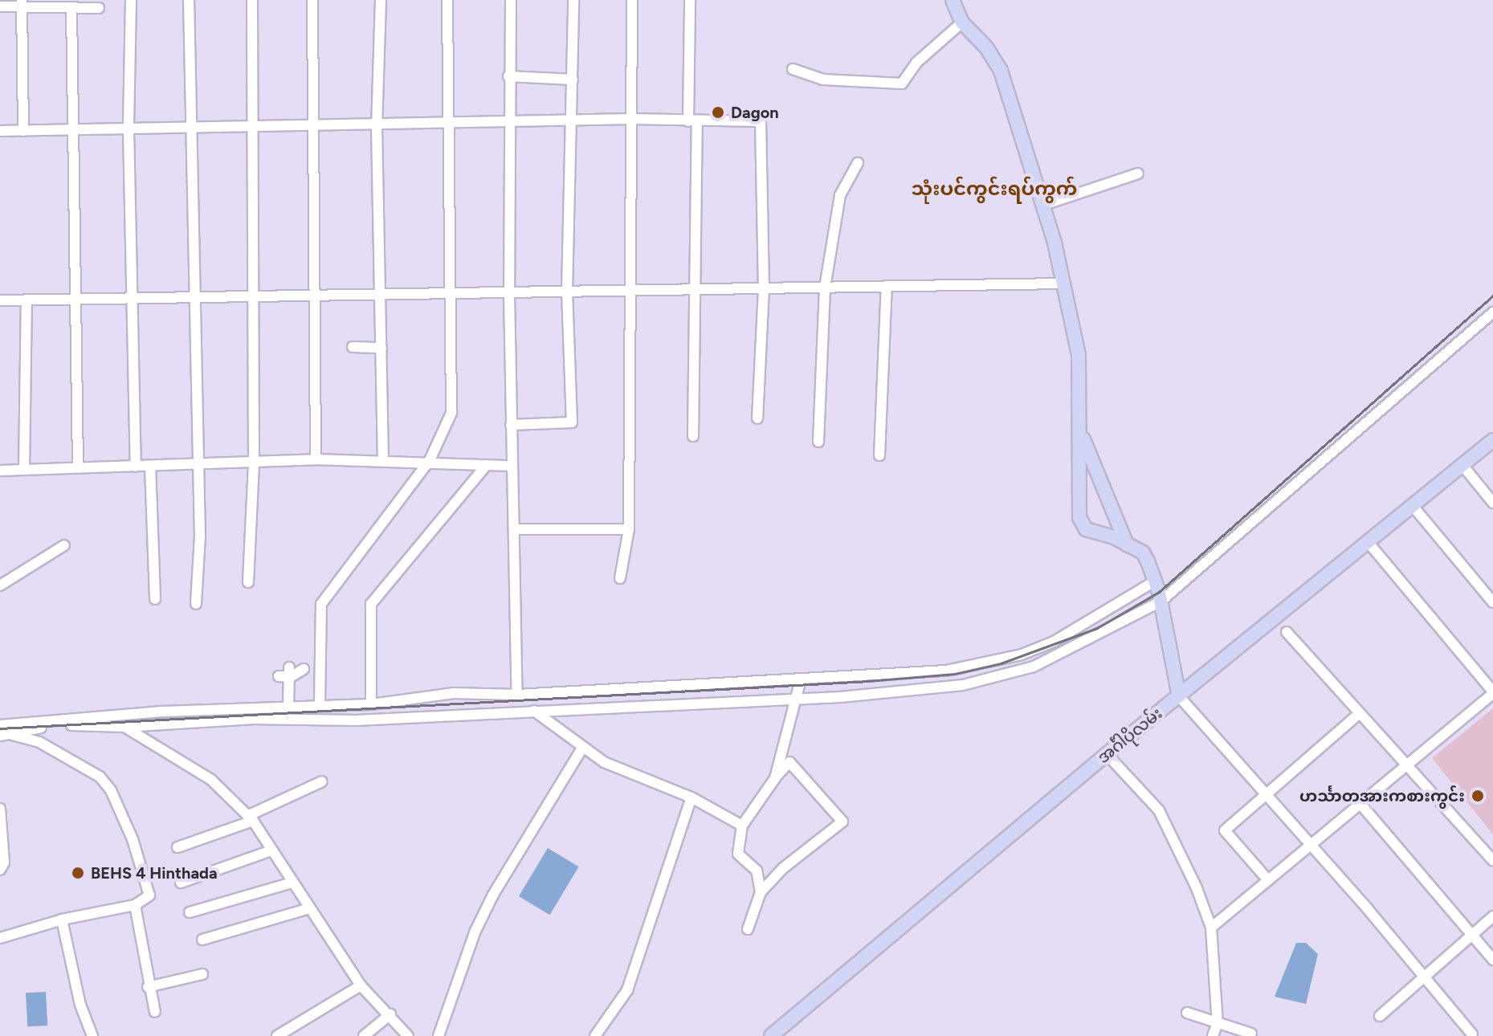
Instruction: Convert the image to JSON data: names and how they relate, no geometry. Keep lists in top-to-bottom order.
{
  "streets": {
    "main road": ["အင်္ဂါပိုလမ်း"]
  },
  "districts": ["သုံးပင်ကွင်းရပ်ကွက်"],
  "places": ["Dagon", "ဟင်္သာတအားကစားကွင်း", "BEHS 4 Hinthada"]
}
